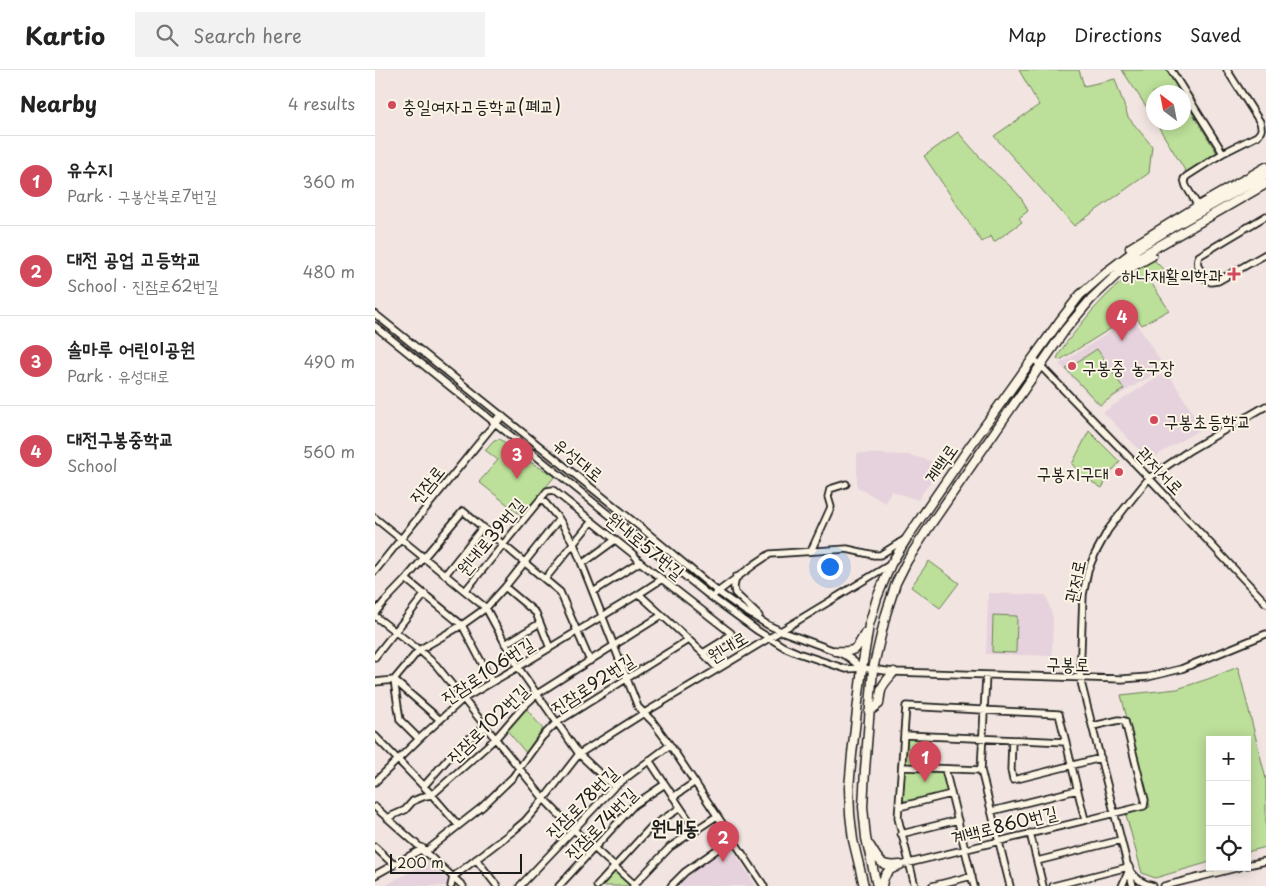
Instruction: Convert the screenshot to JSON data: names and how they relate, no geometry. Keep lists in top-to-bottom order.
{
  "streets": {
    "main road": ["계백로"],
    "street": [
      "유성대로",
      "관저서로",
      "진잠로",
      "원내로39번길",
      "원내로57번길",
      "관저로",
      "원내로",
      "구봉로",
      "진잠로106번길",
      "진잠로92번길",
      "진잠로102번길",
      "진잠로78번길",
      "진잠로74번길",
      "계백로860번길"
    ]
  },
  "crossings": [
    ["유성대로", "계백로"],
    ["유성대로", "진잠로"],
    ["유성대로", "원내로"],
    ["유성대로", "구봉로"],
    ["계백로", "관저서로"],
    ["계백로", "원내로"],
    ["계백로", "구봉로"],
    ["관저서로", "관저로"],
    ["원내로39번길", "원내로57번길"],
    ["원내로39번길", "원내로"],
    ["원내로39번길", "진잠로106번길"],
    ["원내로39번길", "진잠로92번길"],
    ["원내로39번길", "진잠로102번길"],
    ["원내로39번길", "진잠로78번길"],
    ["원내로57번길", "진잠로106번길"],
    ["관저로", "구봉로"],
    ["관저로", "계백로860번길"]
  ],
  "districts": ["원내동"],
  "places": {
    "other": [
      "충일여자고등학교(폐교)",
      "구봉중 농구장",
      "구봉초등학교",
      "구봉지구대"
    ],
    "health": ["하나재활의학과"]
  },
  "scale_bar": "200 m",
  "north": "top left",
  "page": {
    "header": "Kartio",
    "search": "Search here",
    "nav": ["Map", "Directions", "Saved"],
    "heading": ["Nearby", "4 results"],
    "list": [
      {
        "mark": "1",
        "name": "유수지",
        "note": "Park · 구봉산북로7번길",
        "value": "360 m"
      },
      {
        "mark": "2",
        "name": "대전 공업 고등학교",
        "note": "School · 진잠로62번길",
        "value": "480 m"
      },
      {
        "mark": "3",
        "name": "솔마루 어린이공원",
        "note": "Park · 유성대로",
        "value": "490 m"
      },
      {
        "mark": "4",
        "name": "대전구봉중학교",
        "note": "School",
        "value": "560 m"
      }
    ],
    "pins": [
      "4",
      "3",
      "1",
      "2"
    ],
    "map_buttons": ["+", "−"],
    "scale": "200 m"
  }
}
